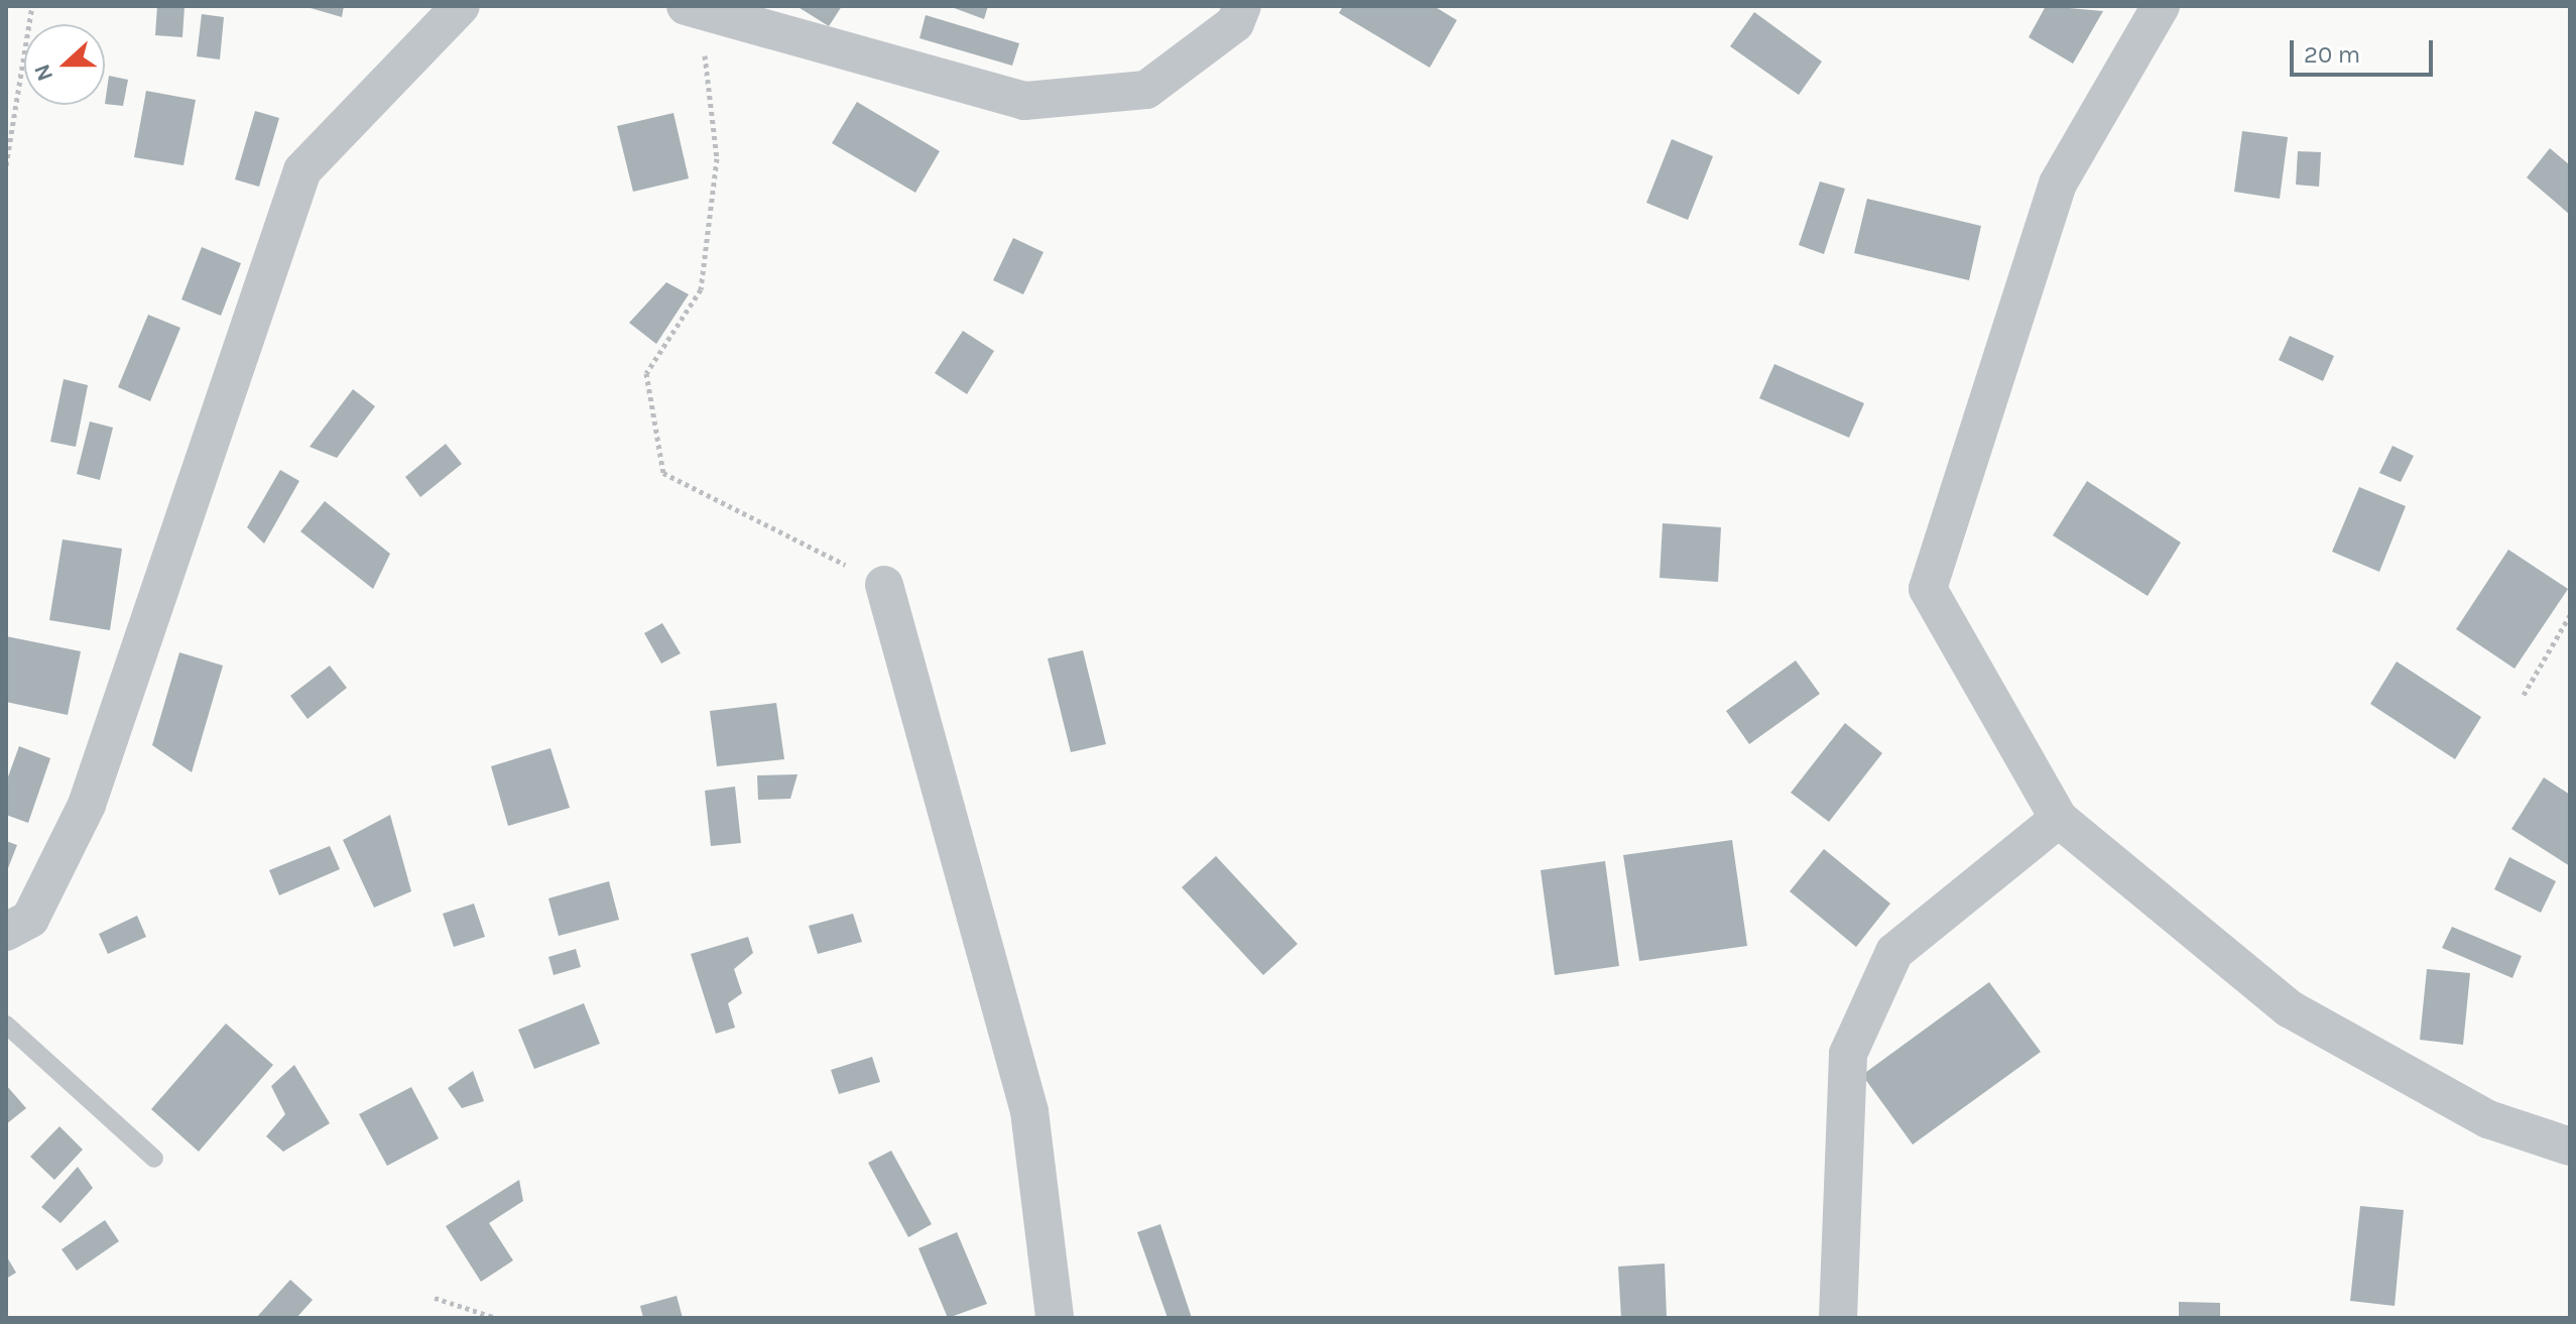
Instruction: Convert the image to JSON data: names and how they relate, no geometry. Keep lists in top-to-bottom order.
{
  "scale_bar": "20 m",
  "north": "left"
}
